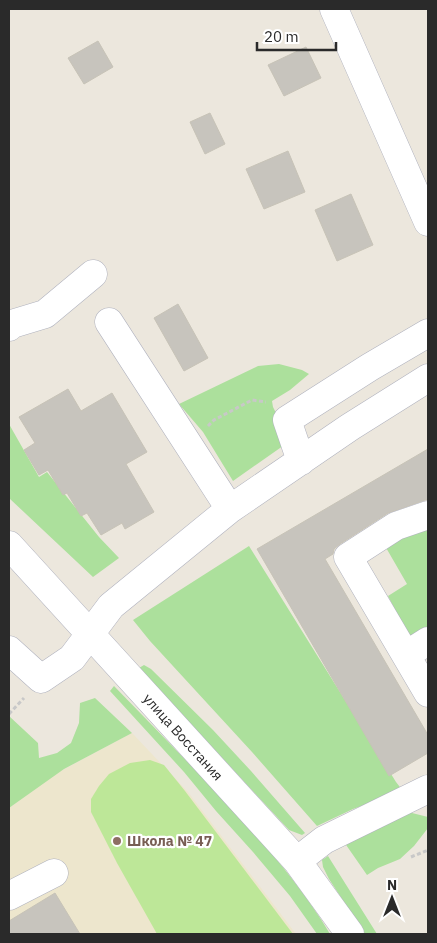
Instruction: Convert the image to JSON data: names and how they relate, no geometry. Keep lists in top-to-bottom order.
{
  "streets": {
    "street": ["улица Восстания"]
  },
  "places": ["Школа № 47"],
  "scale_bar": "20 m",
  "north": "top"
}
